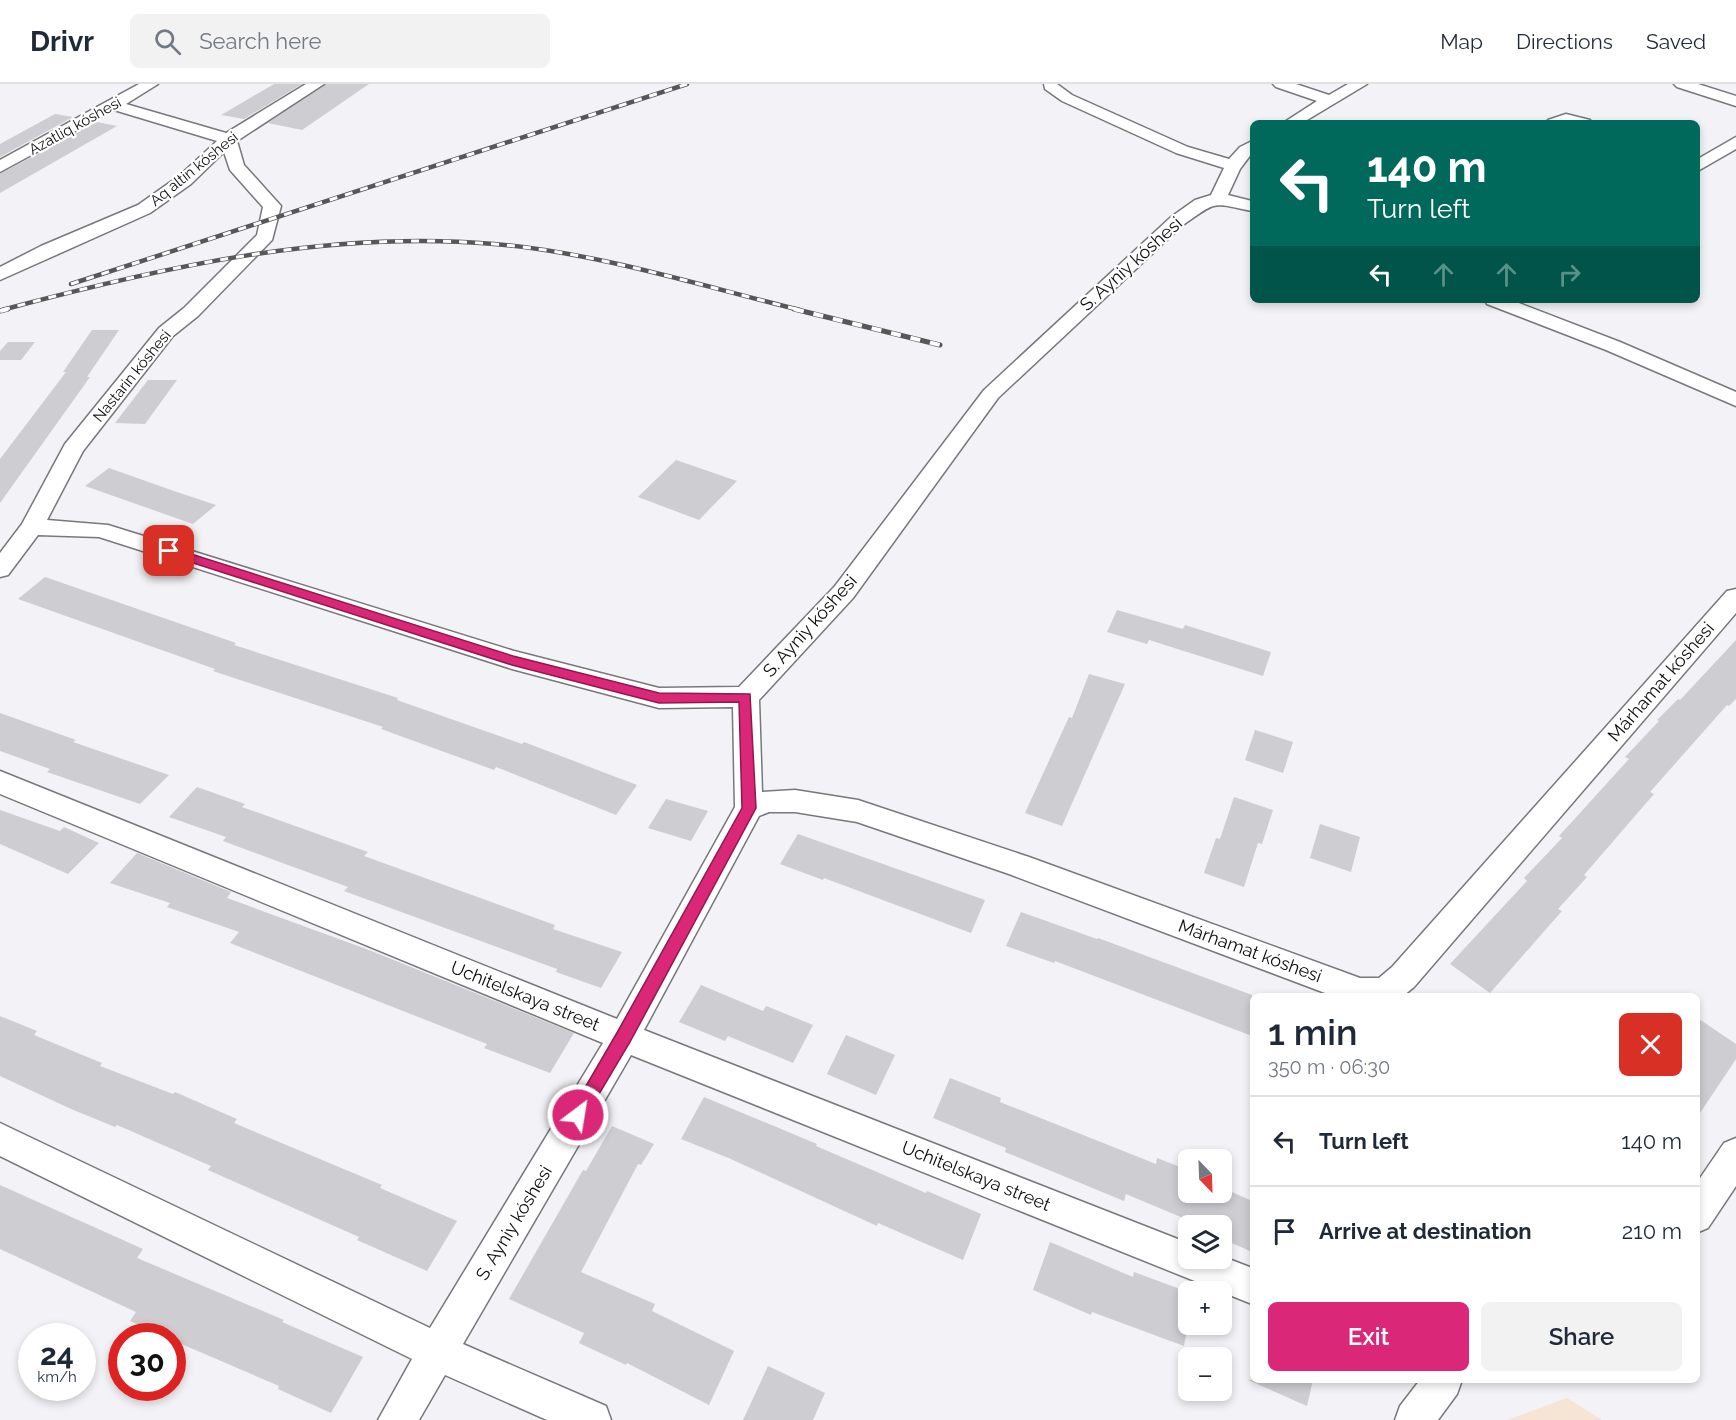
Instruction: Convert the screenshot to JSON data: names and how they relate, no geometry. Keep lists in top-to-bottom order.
{
  "streets": {
    "street": [
      "Azatliq kóshesi",
      "Aq altin kóshesi",
      "S. Ayniy kóshesi",
      "Nastarin kóshesi",
      "Márhamat kóshesi",
      "Uchitelskaya street"
    ]
  },
  "crossings": [
    ["Aq altin kóshesi", "Nastarin kóshesi"],
    ["S. Ayniy kóshesi", "Márhamat kóshesi"],
    ["S. Ayniy kóshesi", "Uchitelskaya street"]
  ],
  "north": "bottom right",
  "page": {
    "header": "Drivr",
    "search": "Search here",
    "nav": ["Map", "Directions", "Saved"],
    "turn": ["140 m", "Turn left"],
    "heading": ["1 min", "350 m · 06:30"],
    "list": [
      {
        "name": "Turn left",
        "value": "140 m"
      },
      {
        "name": "Arrive at destination",
        "value": "210 m"
      }
    ],
    "map_buttons": ["+", "−"],
    "buttons": ["Exit", "Share"],
    "speed": "24 km/h",
    "limit": "30"
  }
}
